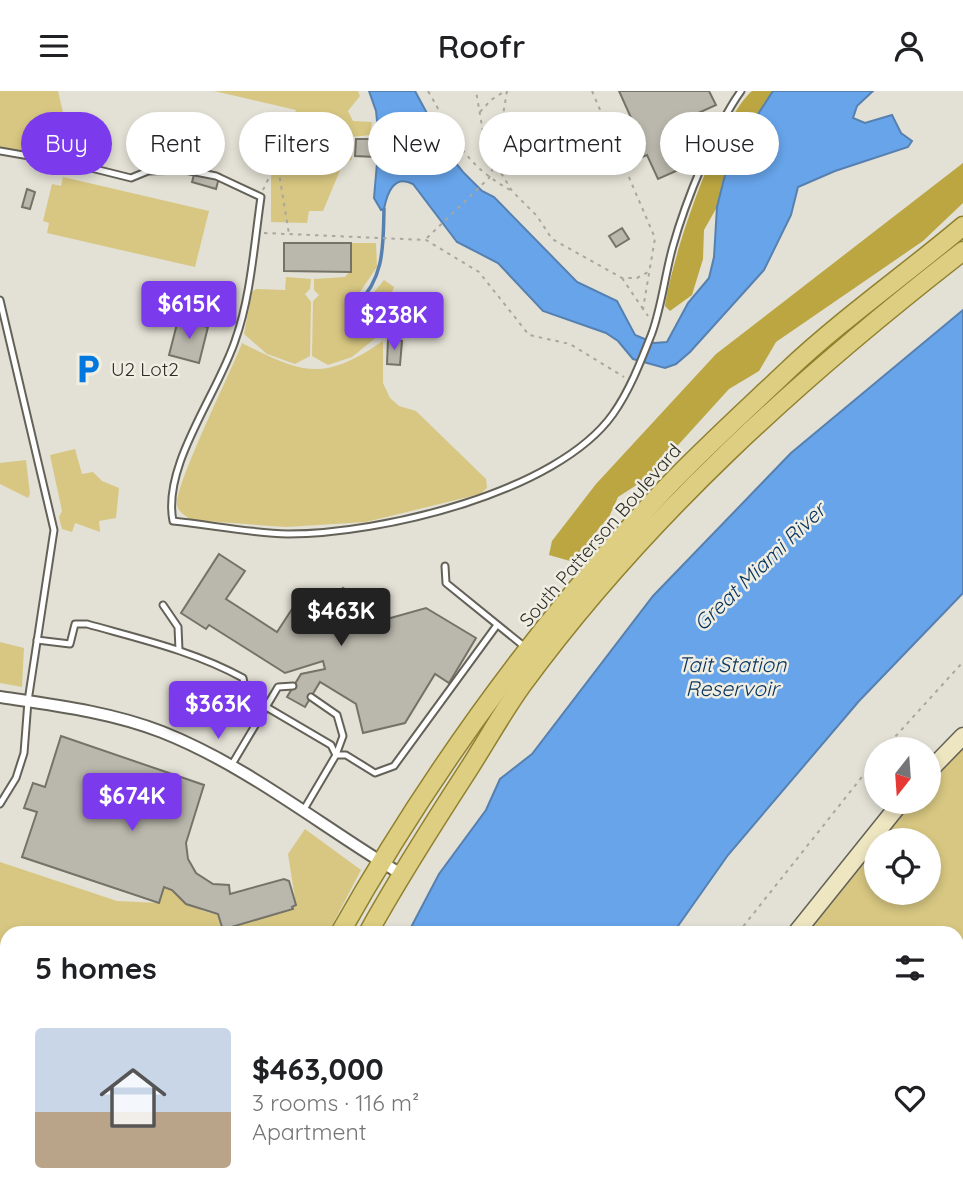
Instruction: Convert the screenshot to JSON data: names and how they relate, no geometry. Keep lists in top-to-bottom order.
{
  "streets": {
    "main road": ["South Patterson Boulevard"]
  },
  "water": ["Great Miami River", "Tait Station Reservoir"],
  "places": {
    "parking": ["U2 Lot2"]
  },
  "north": "bottom",
  "page": {
    "header": "Roofr",
    "chip": [
      "Buy",
      "Rent",
      "Filters",
      "New",
      "Apartment",
      "House"
    ],
    "price": [
      "$615K",
      "$238K",
      "$463K",
      "$363K",
      "$674K"
    ],
    "heading": "5 homes",
    "list": [
      {
        "name": "$463,000",
        "note": "3 rooms · 116 m² · Apartment"
      }
    ]
  }
}
